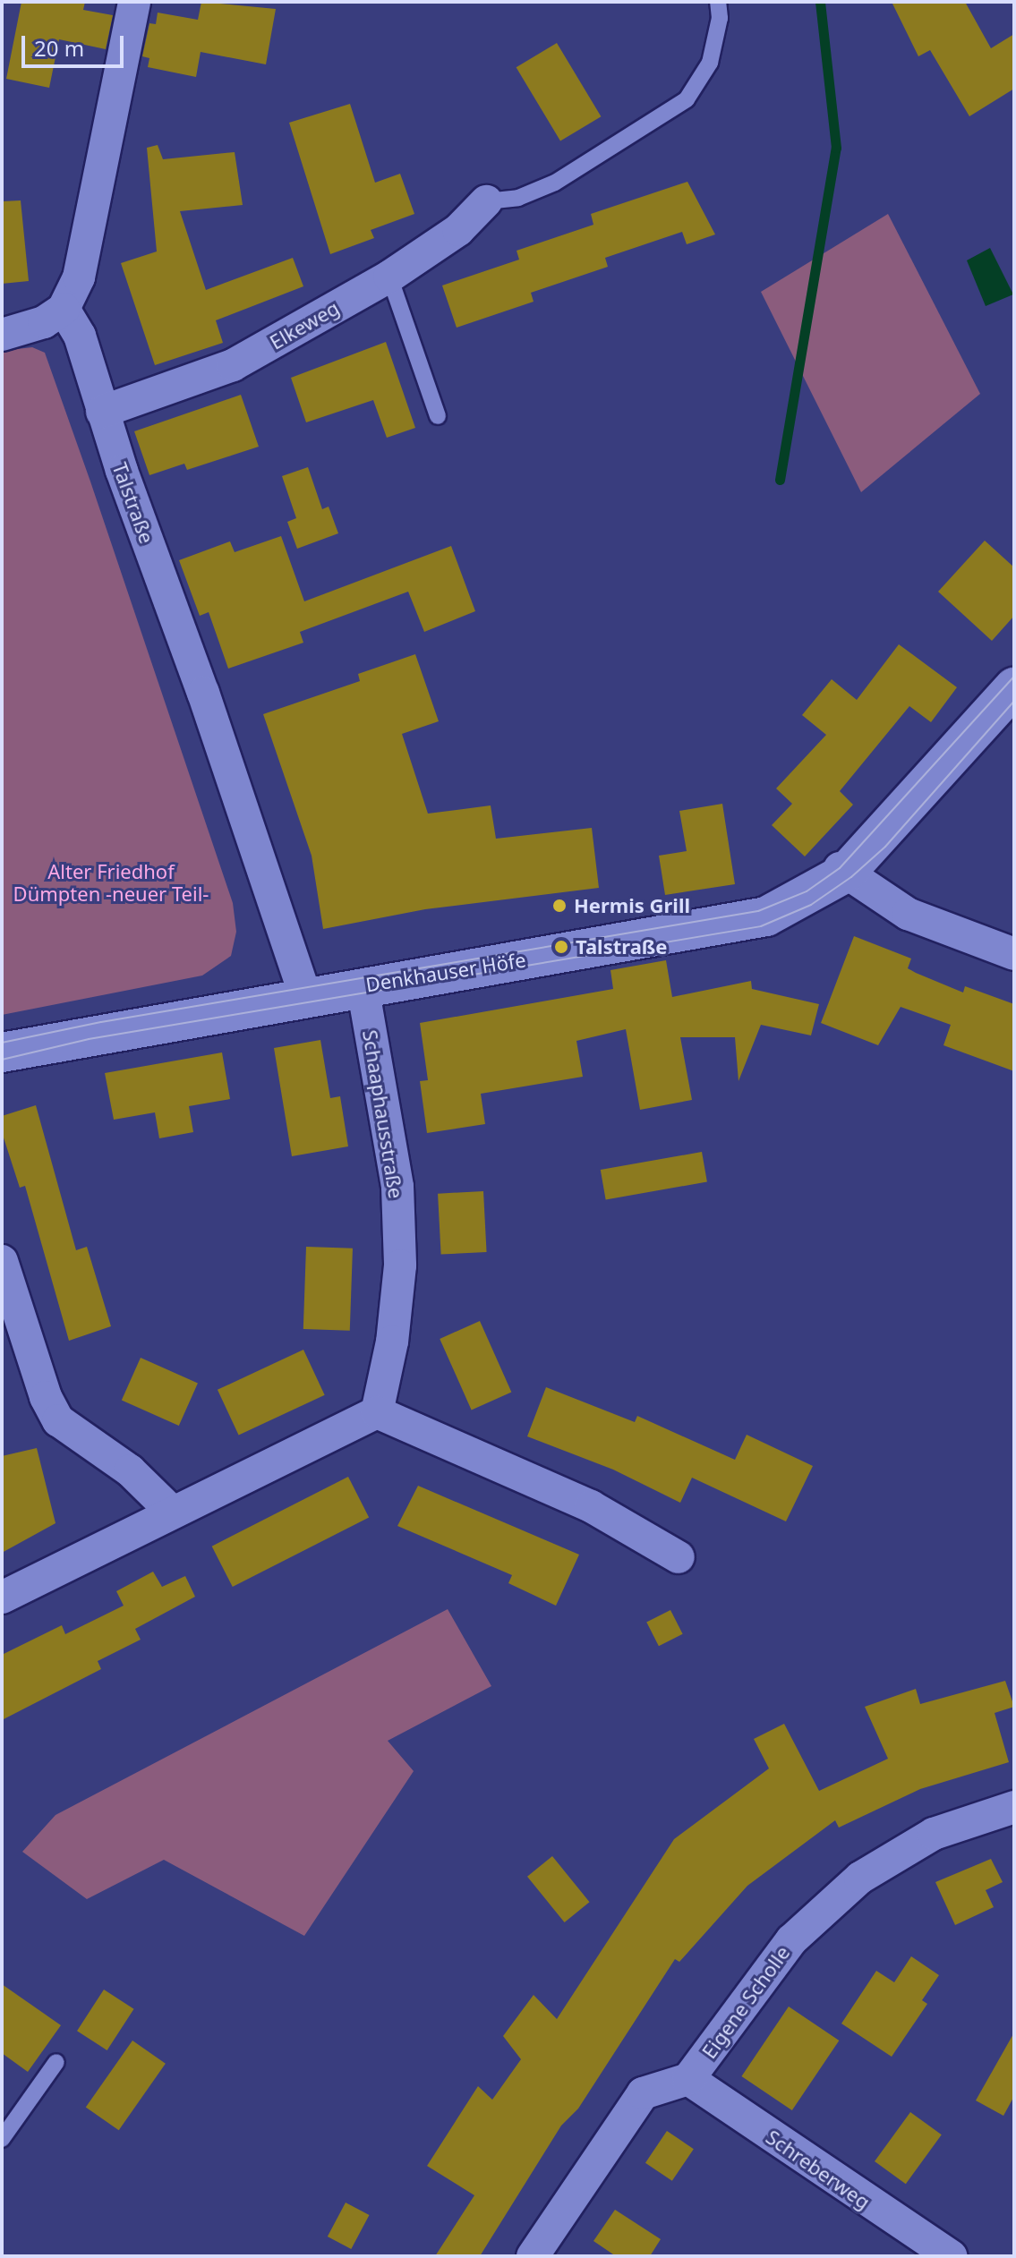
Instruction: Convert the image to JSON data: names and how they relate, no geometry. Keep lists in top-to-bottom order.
{
  "streets": {
    "street": [
      "Elkeweg",
      "Talstraße",
      "Denkhauser Höfe",
      "Schaaphausstraße",
      "Eigene Scholle",
      "Schreberweg"
    ]
  },
  "crossings": [
    ["Elkeweg", "Talstraße"],
    ["Talstraße", "Denkhauser Höfe"],
    ["Denkhauser Höfe", "Schaaphausstraße"],
    ["Eigene Scholle", "Schreberweg"]
  ],
  "parks": ["Alter Friedhof Dümpten -neuer Teil-"],
  "places": ["Hermis Grill", "Talstraße"],
  "scale_bar": "20 m"
}
